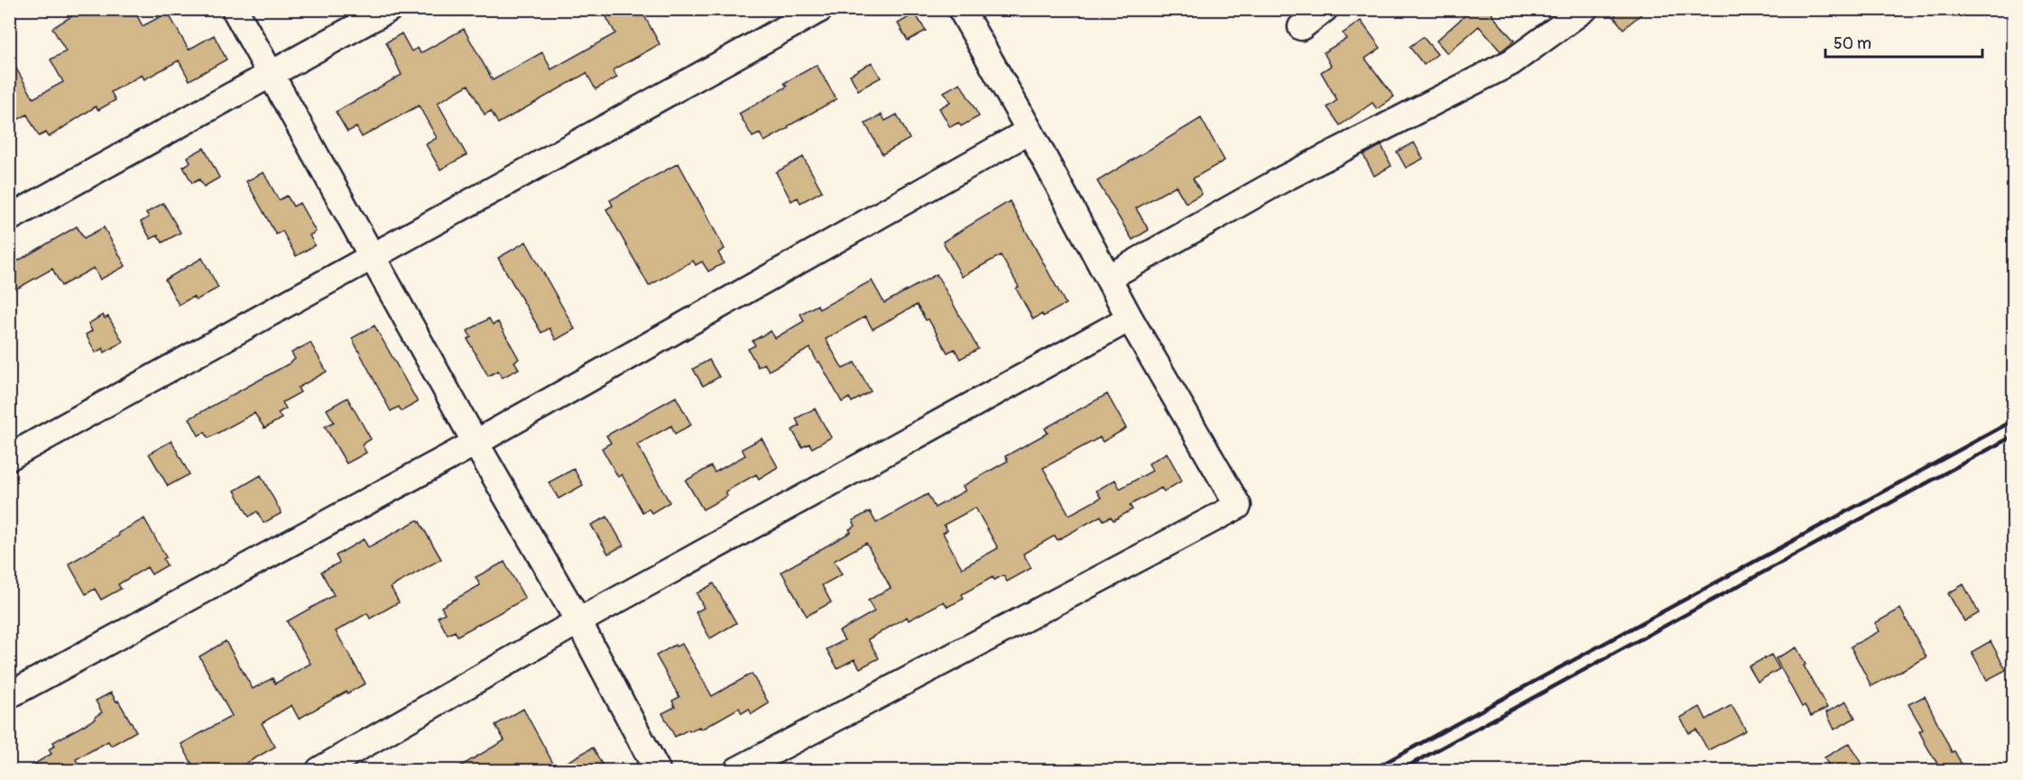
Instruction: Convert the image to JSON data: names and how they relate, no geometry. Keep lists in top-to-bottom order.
{
  "scale_bar": "50 m"
}
